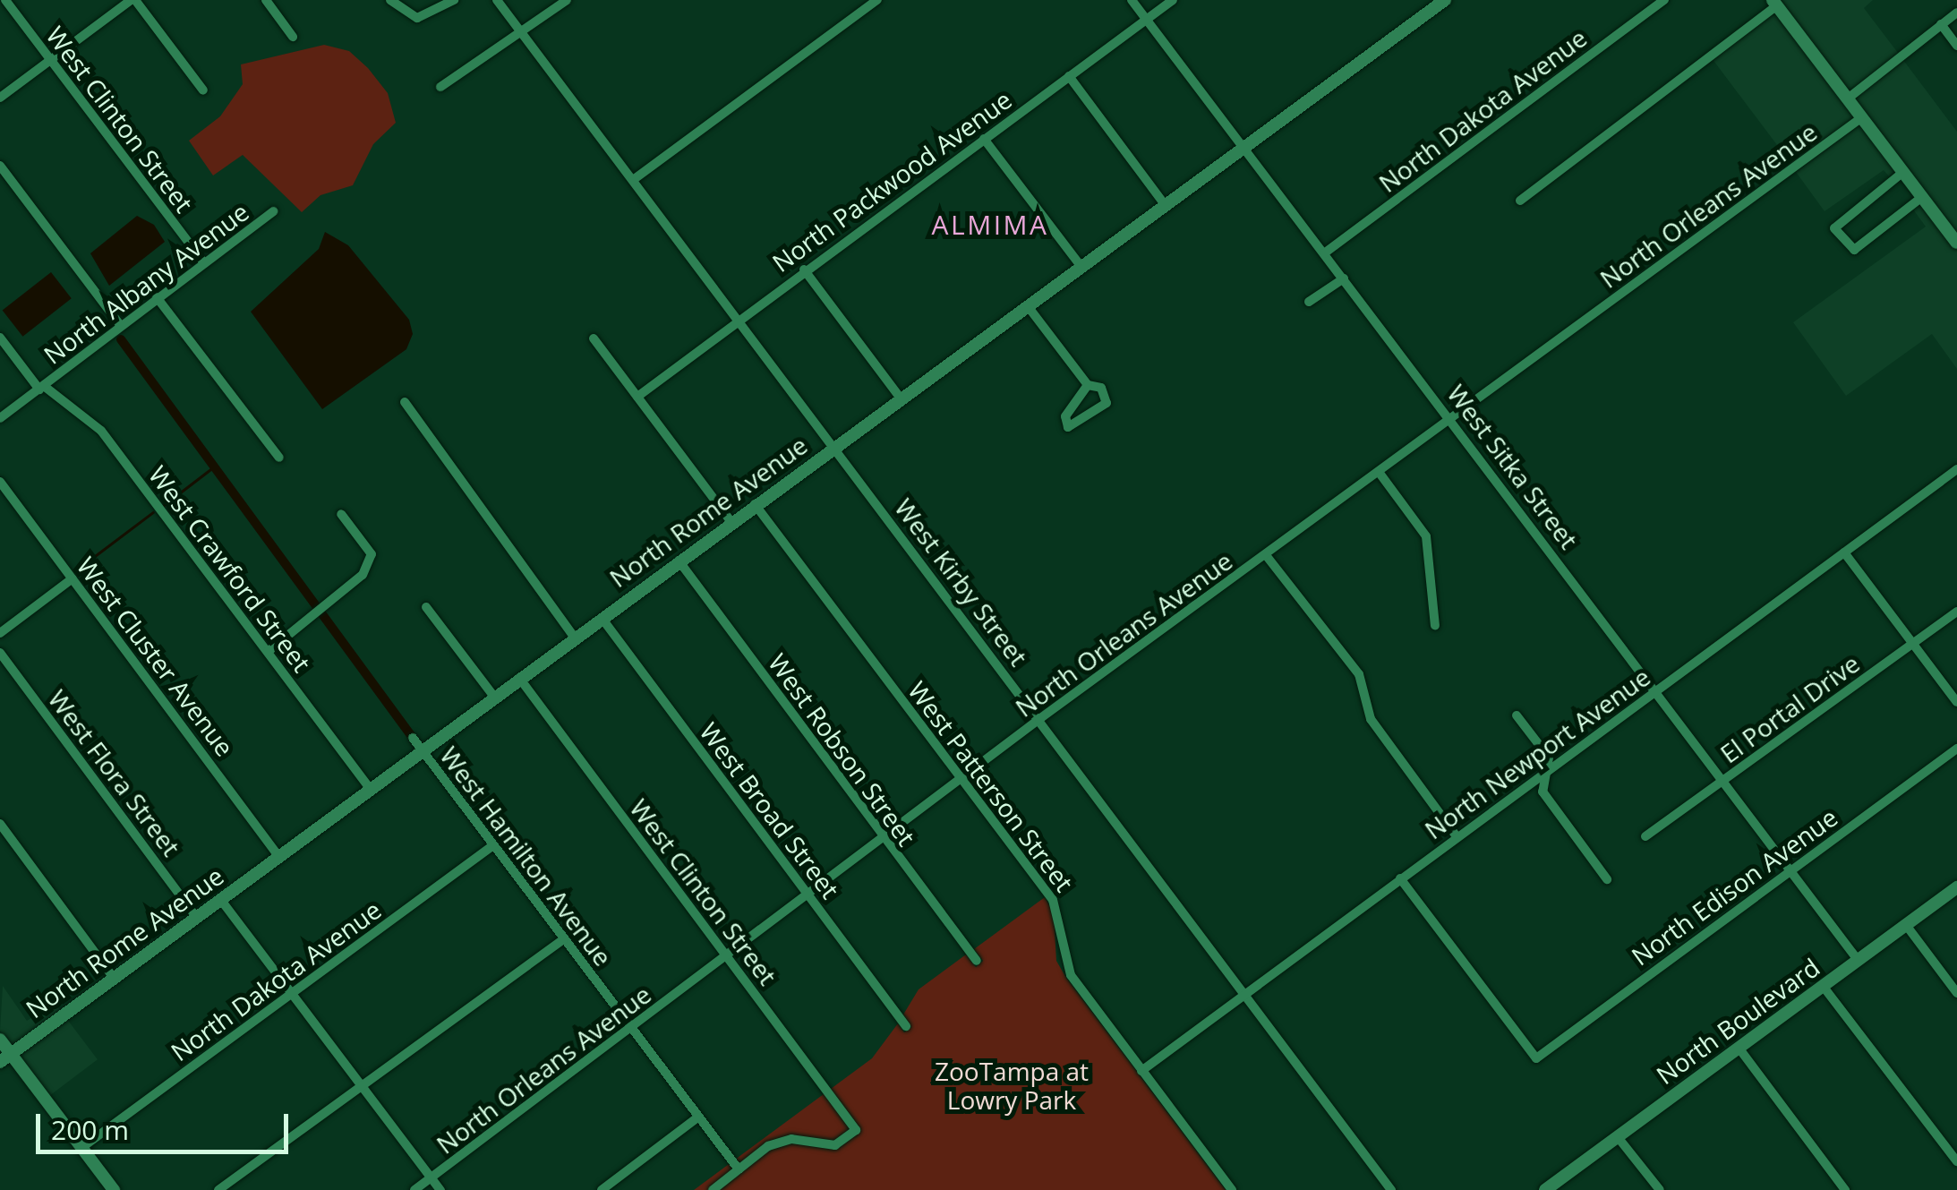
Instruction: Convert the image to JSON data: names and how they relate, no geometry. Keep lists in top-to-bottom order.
{
  "streets": {
    "street": [
      "North Dakota Avenue",
      "West Clinton Street",
      "North Packwood Avenue",
      "North Orleans Avenue",
      "North Albany Avenue",
      "West Sitka Street",
      "North Rome Avenue",
      "West Crawford Street",
      "West Kirby Street",
      "West Cluster Avenue",
      "El Portal Drive",
      "West Robson Street",
      "North Newport Avenue",
      "West Flora Street",
      "West Patterson Street",
      "West Broad Street",
      "West Hamilton Avenue",
      "North Edison Avenue",
      "North Boulevard"
    ]
  },
  "crossings": [
    ["North Dakota Avenue", "West Sitka Street"],
    ["North Dakota Avenue", "West Hamilton Avenue"],
    ["West Clinton Street", "North Orleans Avenue"],
    ["West Clinton Street", "North Albany Avenue"],
    ["West Clinton Street", "North Rome Avenue"],
    ["West Clinton Street", "West Hamilton Avenue"],
    ["North Packwood Avenue", "West Sitka Street"],
    ["North Packwood Avenue", "West Kirby Street"],
    ["North Orleans Avenue", "West Sitka Street"],
    ["North Orleans Avenue", "West Kirby Street"],
    ["North Orleans Avenue", "West Robson Street"],
    ["North Orleans Avenue", "West Patterson Street"],
    ["North Orleans Avenue", "West Broad Street"],
    ["North Orleans Avenue", "West Hamilton Avenue"],
    ["North Albany Avenue", "West Crawford Street"],
    ["West Sitka Street", "North Rome Avenue"],
    ["West Sitka Street", "El Portal Drive"],
    ["West Sitka Street", "North Newport Avenue"],
    ["West Sitka Street", "North Edison Avenue"],
    ["West Sitka Street", "North Boulevard"],
    ["North Rome Avenue", "West Crawford Street"],
    ["North Rome Avenue", "West Kirby Street"],
    ["North Rome Avenue", "West Cluster Avenue"],
    ["North Rome Avenue", "West Robson Street"],
    ["North Rome Avenue", "West Flora Street"],
    ["North Rome Avenue", "West Patterson Street"],
    ["North Rome Avenue", "West Broad Street"],
    ["North Rome Avenue", "West Hamilton Avenue"],
    ["West Kirby Street", "North Newport Avenue"],
    ["North Newport Avenue", "West Patterson Street"],
    ["North Newport Avenue", "North Edison Avenue"]
  ],
  "districts": ["ALMIMA"],
  "parks": ["ZooTampa at Lowry Park"],
  "scale_bar": "200 m"
}
